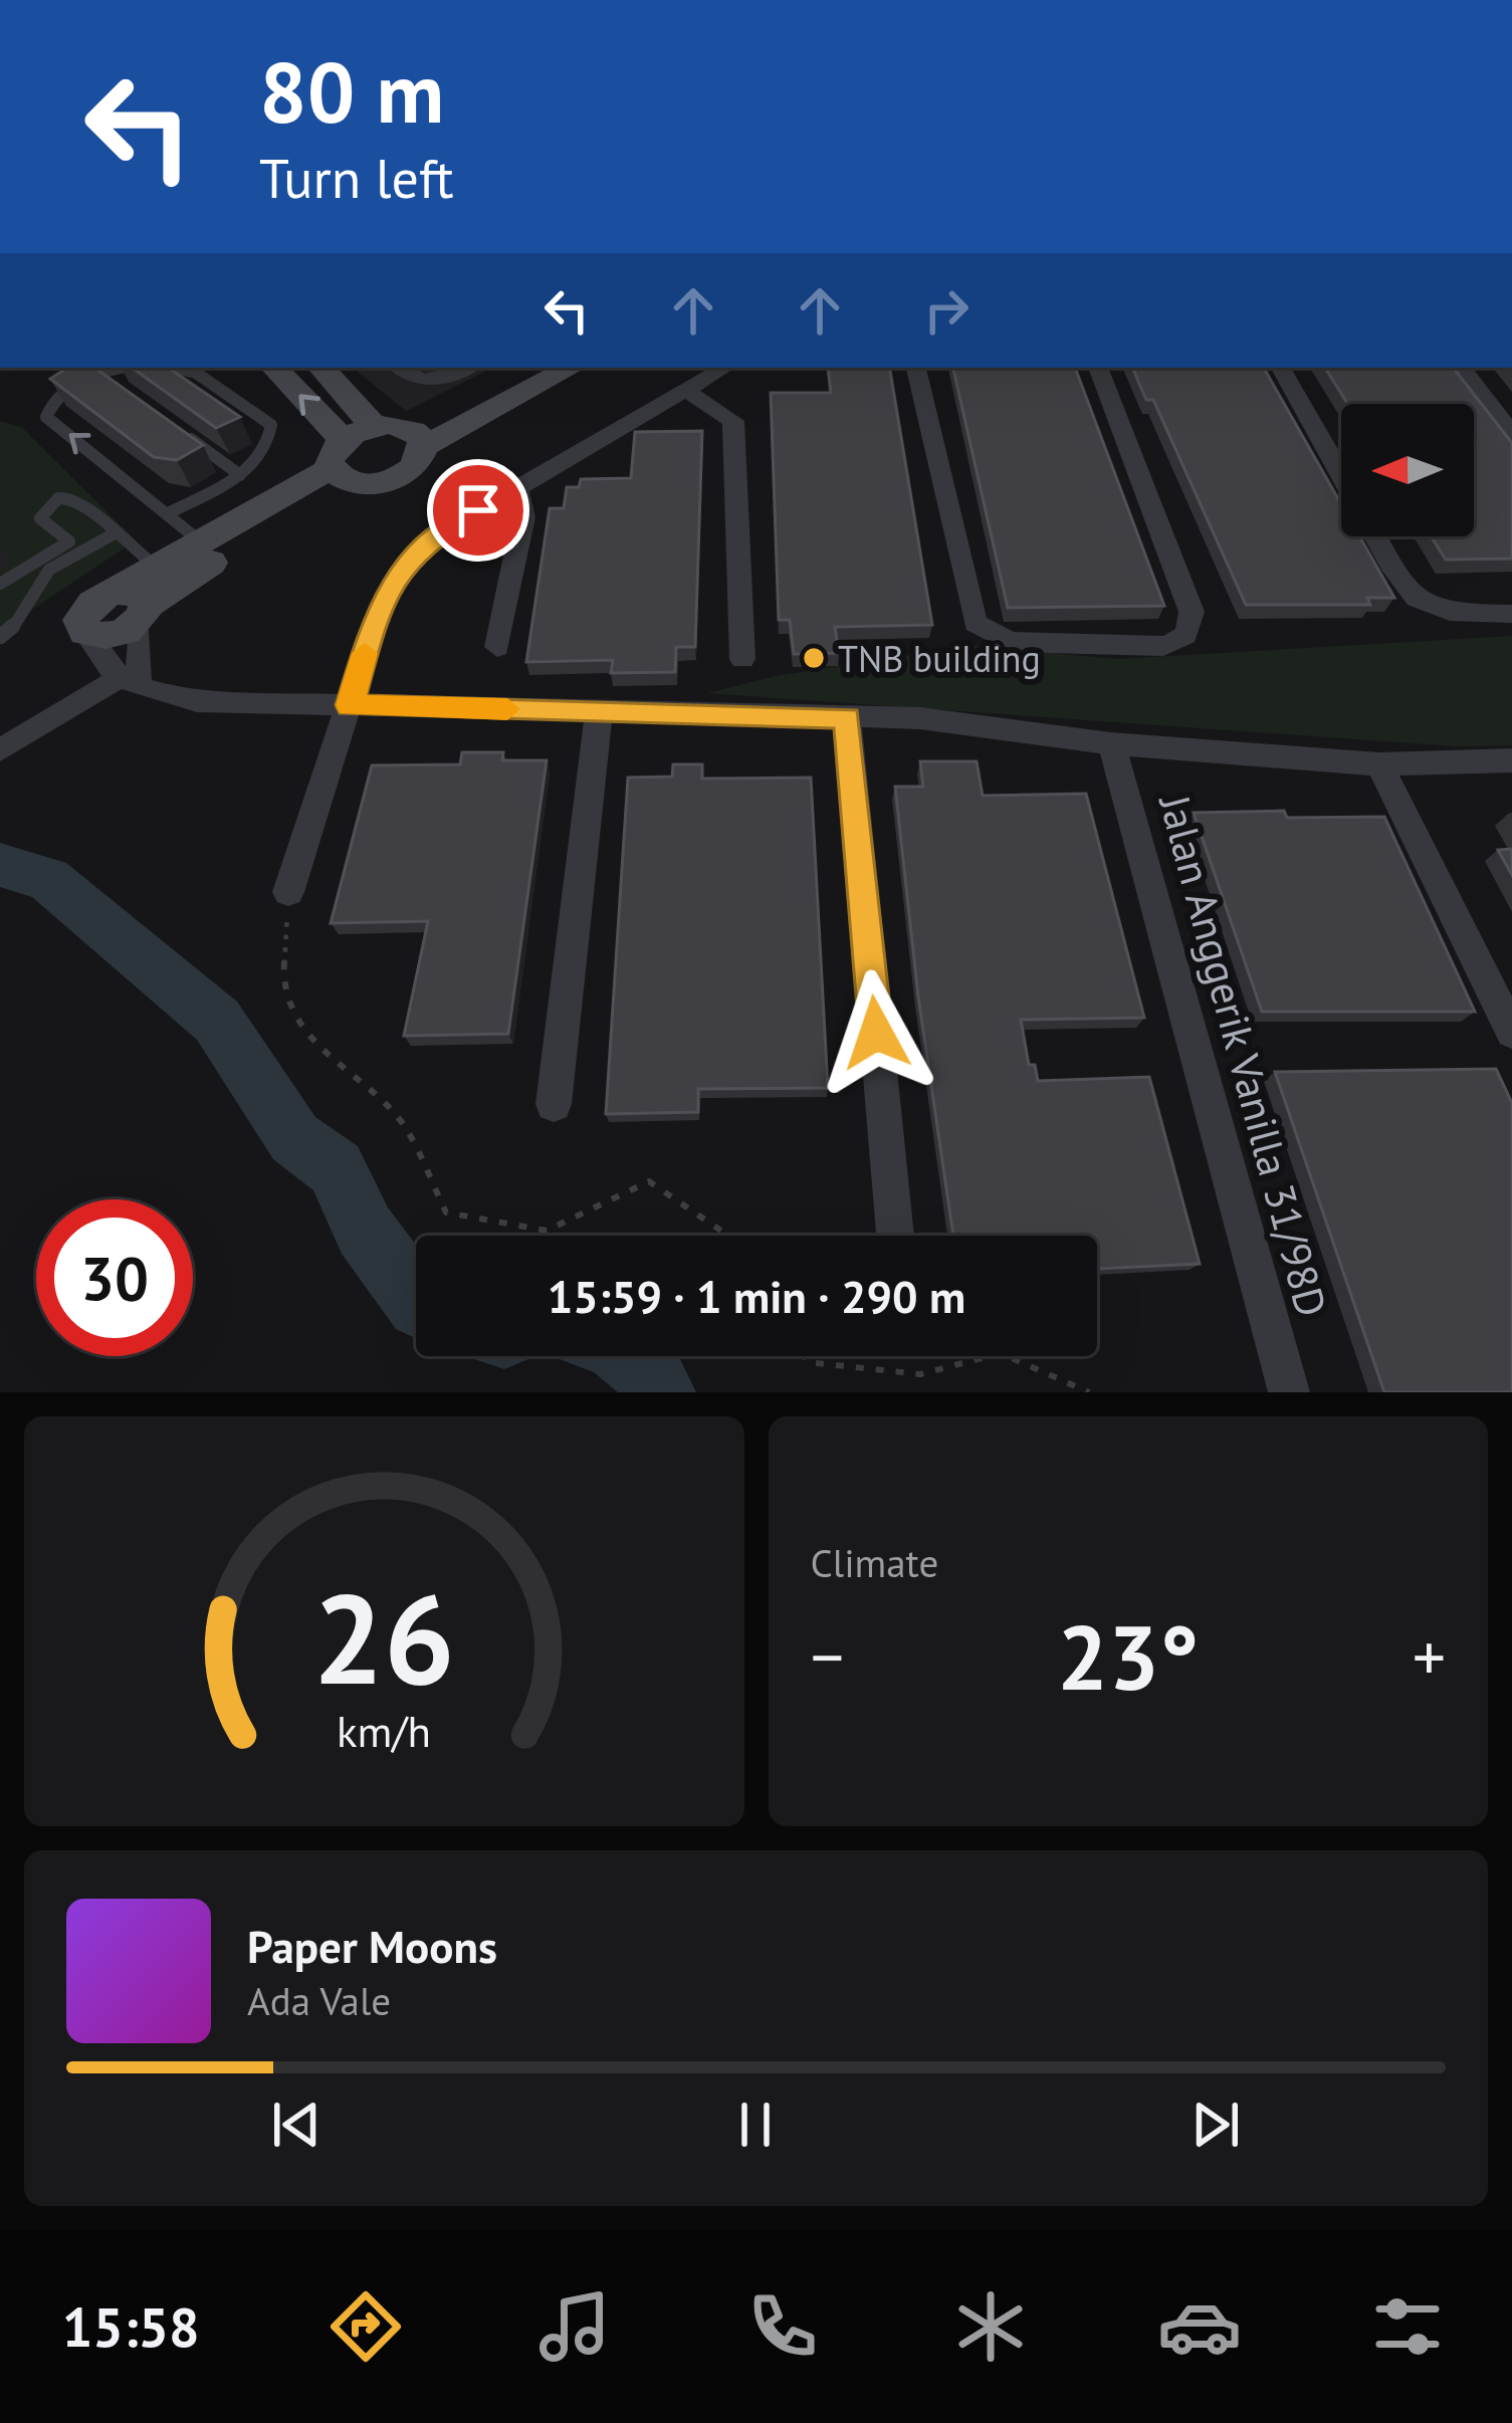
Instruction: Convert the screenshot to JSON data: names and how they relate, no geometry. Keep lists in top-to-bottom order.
{
  "streets": {
    "street": ["Jalan Anggerik Vanilla 31/98D"]
  },
  "places": ["TNB building"],
  "north": "left",
  "page": {
    "turn": ["80 m", "Turn left"],
    "limit": "30",
    "trip": "15:59 · 1 min · 290 m",
    "tile": "Climate",
    "heat": ["−", "23°", "+"],
    "song": ["Paper Moons", "Ada Vale"],
    "tabs": "15:58",
    "gauge": ["26", "km/h"]
  }
}
